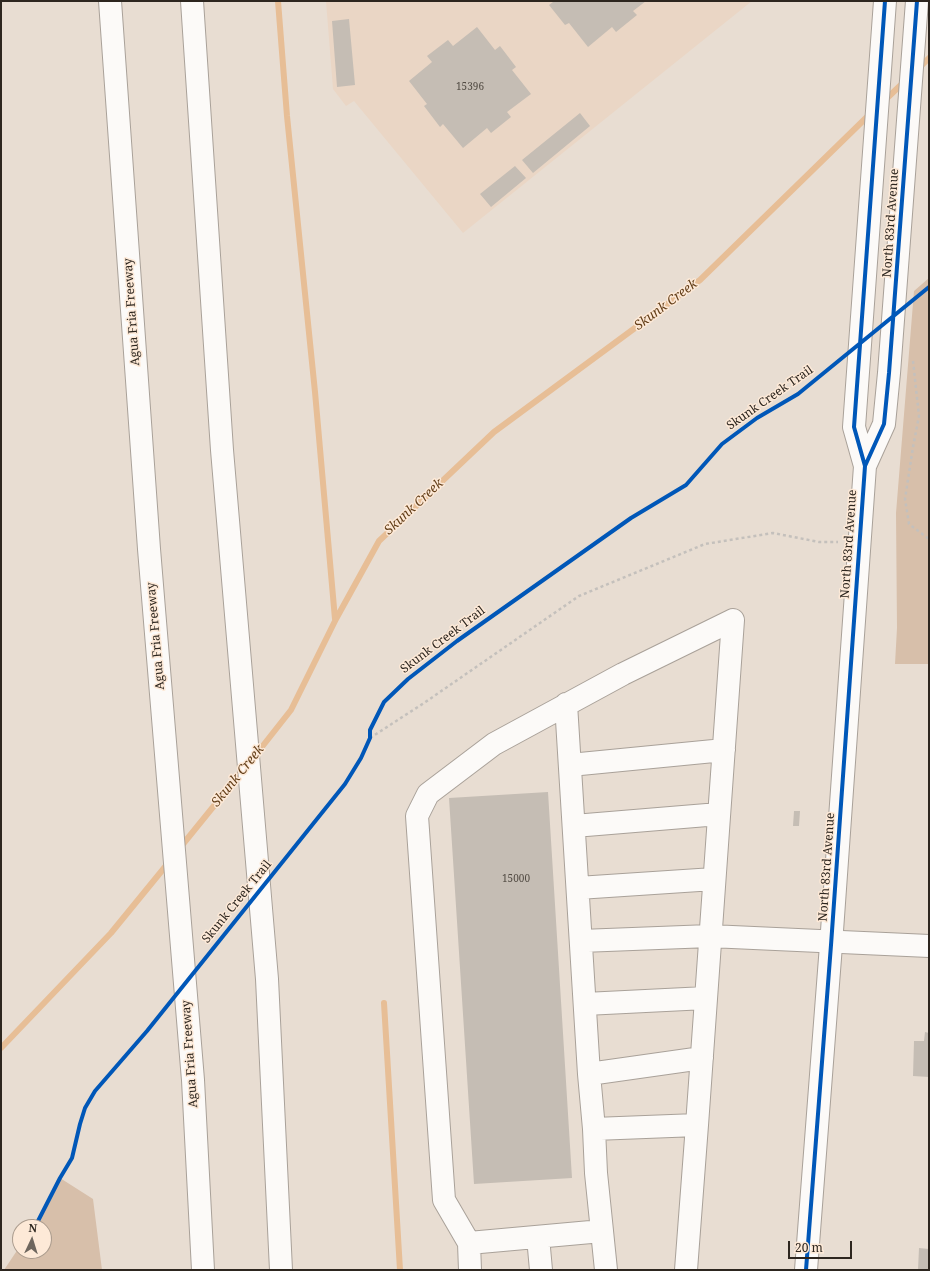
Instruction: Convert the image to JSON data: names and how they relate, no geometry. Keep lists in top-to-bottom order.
{
  "streets": {
    "main road": ["North 83rd Avenue", "Agua Fria Freeway"],
    "cycle path": ["Skunk Creek Trail"]
  },
  "water": ["Skunk Creek"],
  "house_numbers": ["15396", "15000"],
  "scale_bar": "20 m",
  "north": "top"
}
